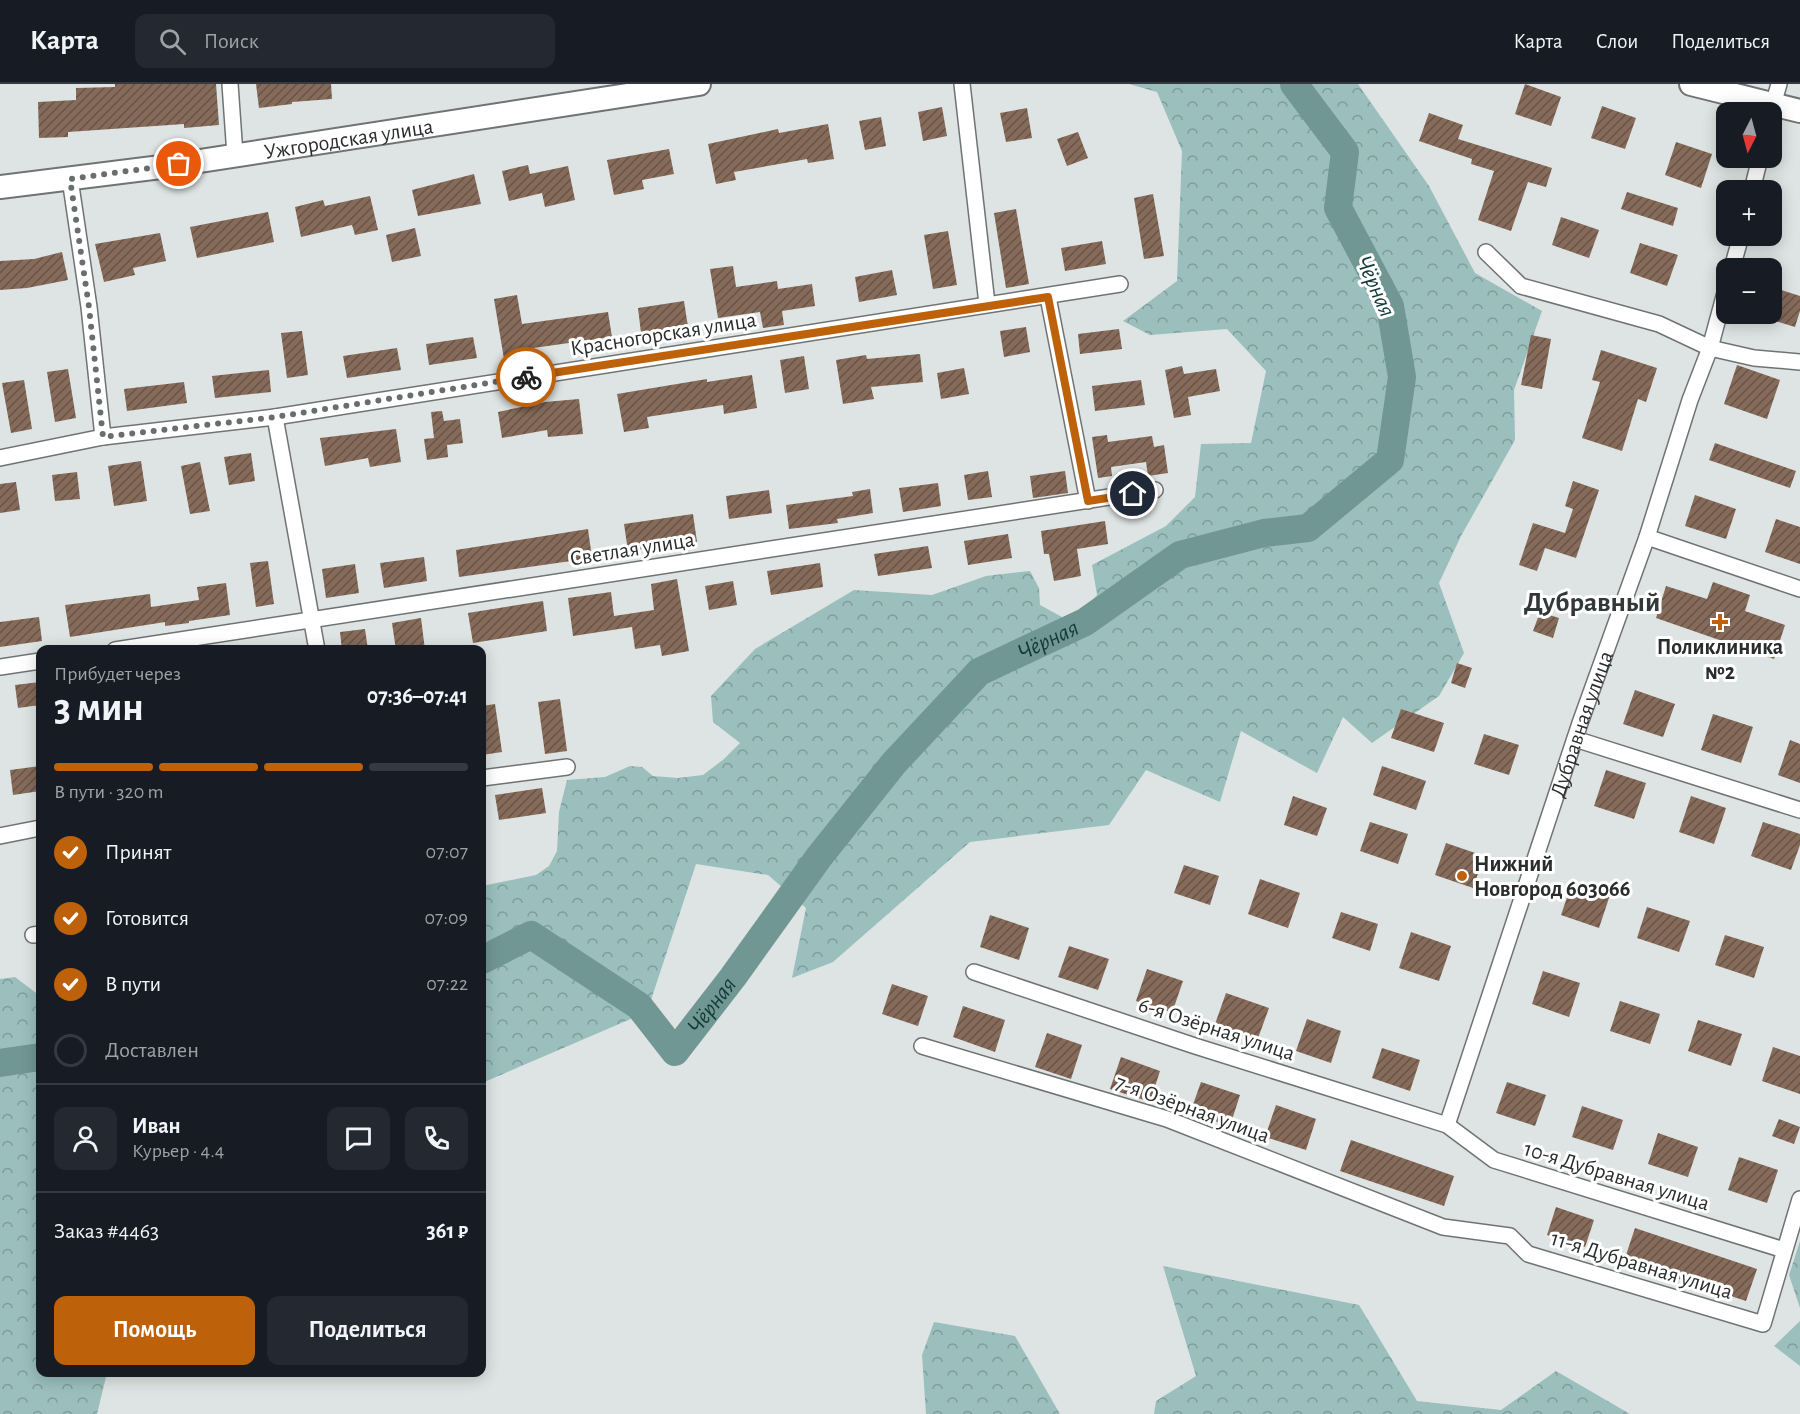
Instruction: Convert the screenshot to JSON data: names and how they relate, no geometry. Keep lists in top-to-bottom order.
{
  "streets": {
    "main road": ["Ужгородская улица"],
    "street": [
      "Красногорская улица",
      "Светлая улица",
      "Дубравная улица",
      "6-я Озёрная улица",
      "7-я Озёрная улица",
      "10-я Дубравная улица",
      "11-я Дубравная улица"
    ]
  },
  "crossings": [
    ["Дубравная улица", "6-я Озёрная улица"],
    ["Дубравная улица", "10-я Дубравная улица"],
    ["6-я Озёрная улица", "10-я Дубравная улица"],
    ["7-я Озёрная улица", "11-я Дубравная улица"],
    ["10-я Дубравная улица", "11-я Дубравная улица"]
  ],
  "districts": ["Дубравный"],
  "water": ["Чёрная"],
  "places": {
    "health": ["Поликлиника №2"],
    "other": ["Нижний Новгород 603066"]
  },
  "north": "bottom",
  "page": {
    "header": "Карта",
    "search": "Поиск",
    "nav": ["Карта", "Слои", "Поделиться"],
    "map_buttons": ["+", "−"],
    "heading": ["3 мин", "Прибудет через", "07:36–07:41"],
    "panel": [
      "Иван",
      "Курьер · 4.4",
      "Заказ #4463",
      "361 ₽"
    ],
    "bar": "В пути · 320 m",
    "list": [
      ["Принят", "07:07"],
      ["Готовится", "07:09"],
      ["В пути", "07:22"],
      "Доставлен"
    ],
    "buttons": ["Помощь", "Поделиться"]
  }
}
